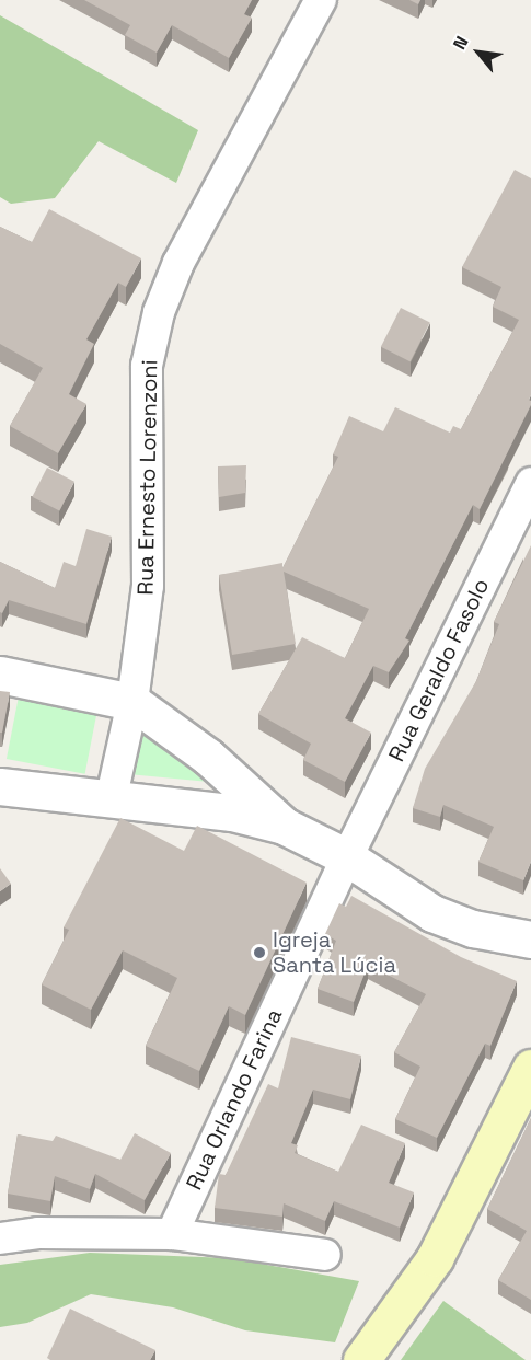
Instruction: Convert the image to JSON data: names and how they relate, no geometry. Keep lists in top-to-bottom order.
{
  "streets": {
    "street": ["Rua Ernesto Lorenzoni", "Rua Geraldo Fasolo", "Rua Orlando Farina"]
  },
  "crossings": [
    ["Rua Geraldo Fasolo", "Rua Orlando Farina"]
  ],
  "places": ["Igreja Santa Lúcia"],
  "north": "top left"
}
